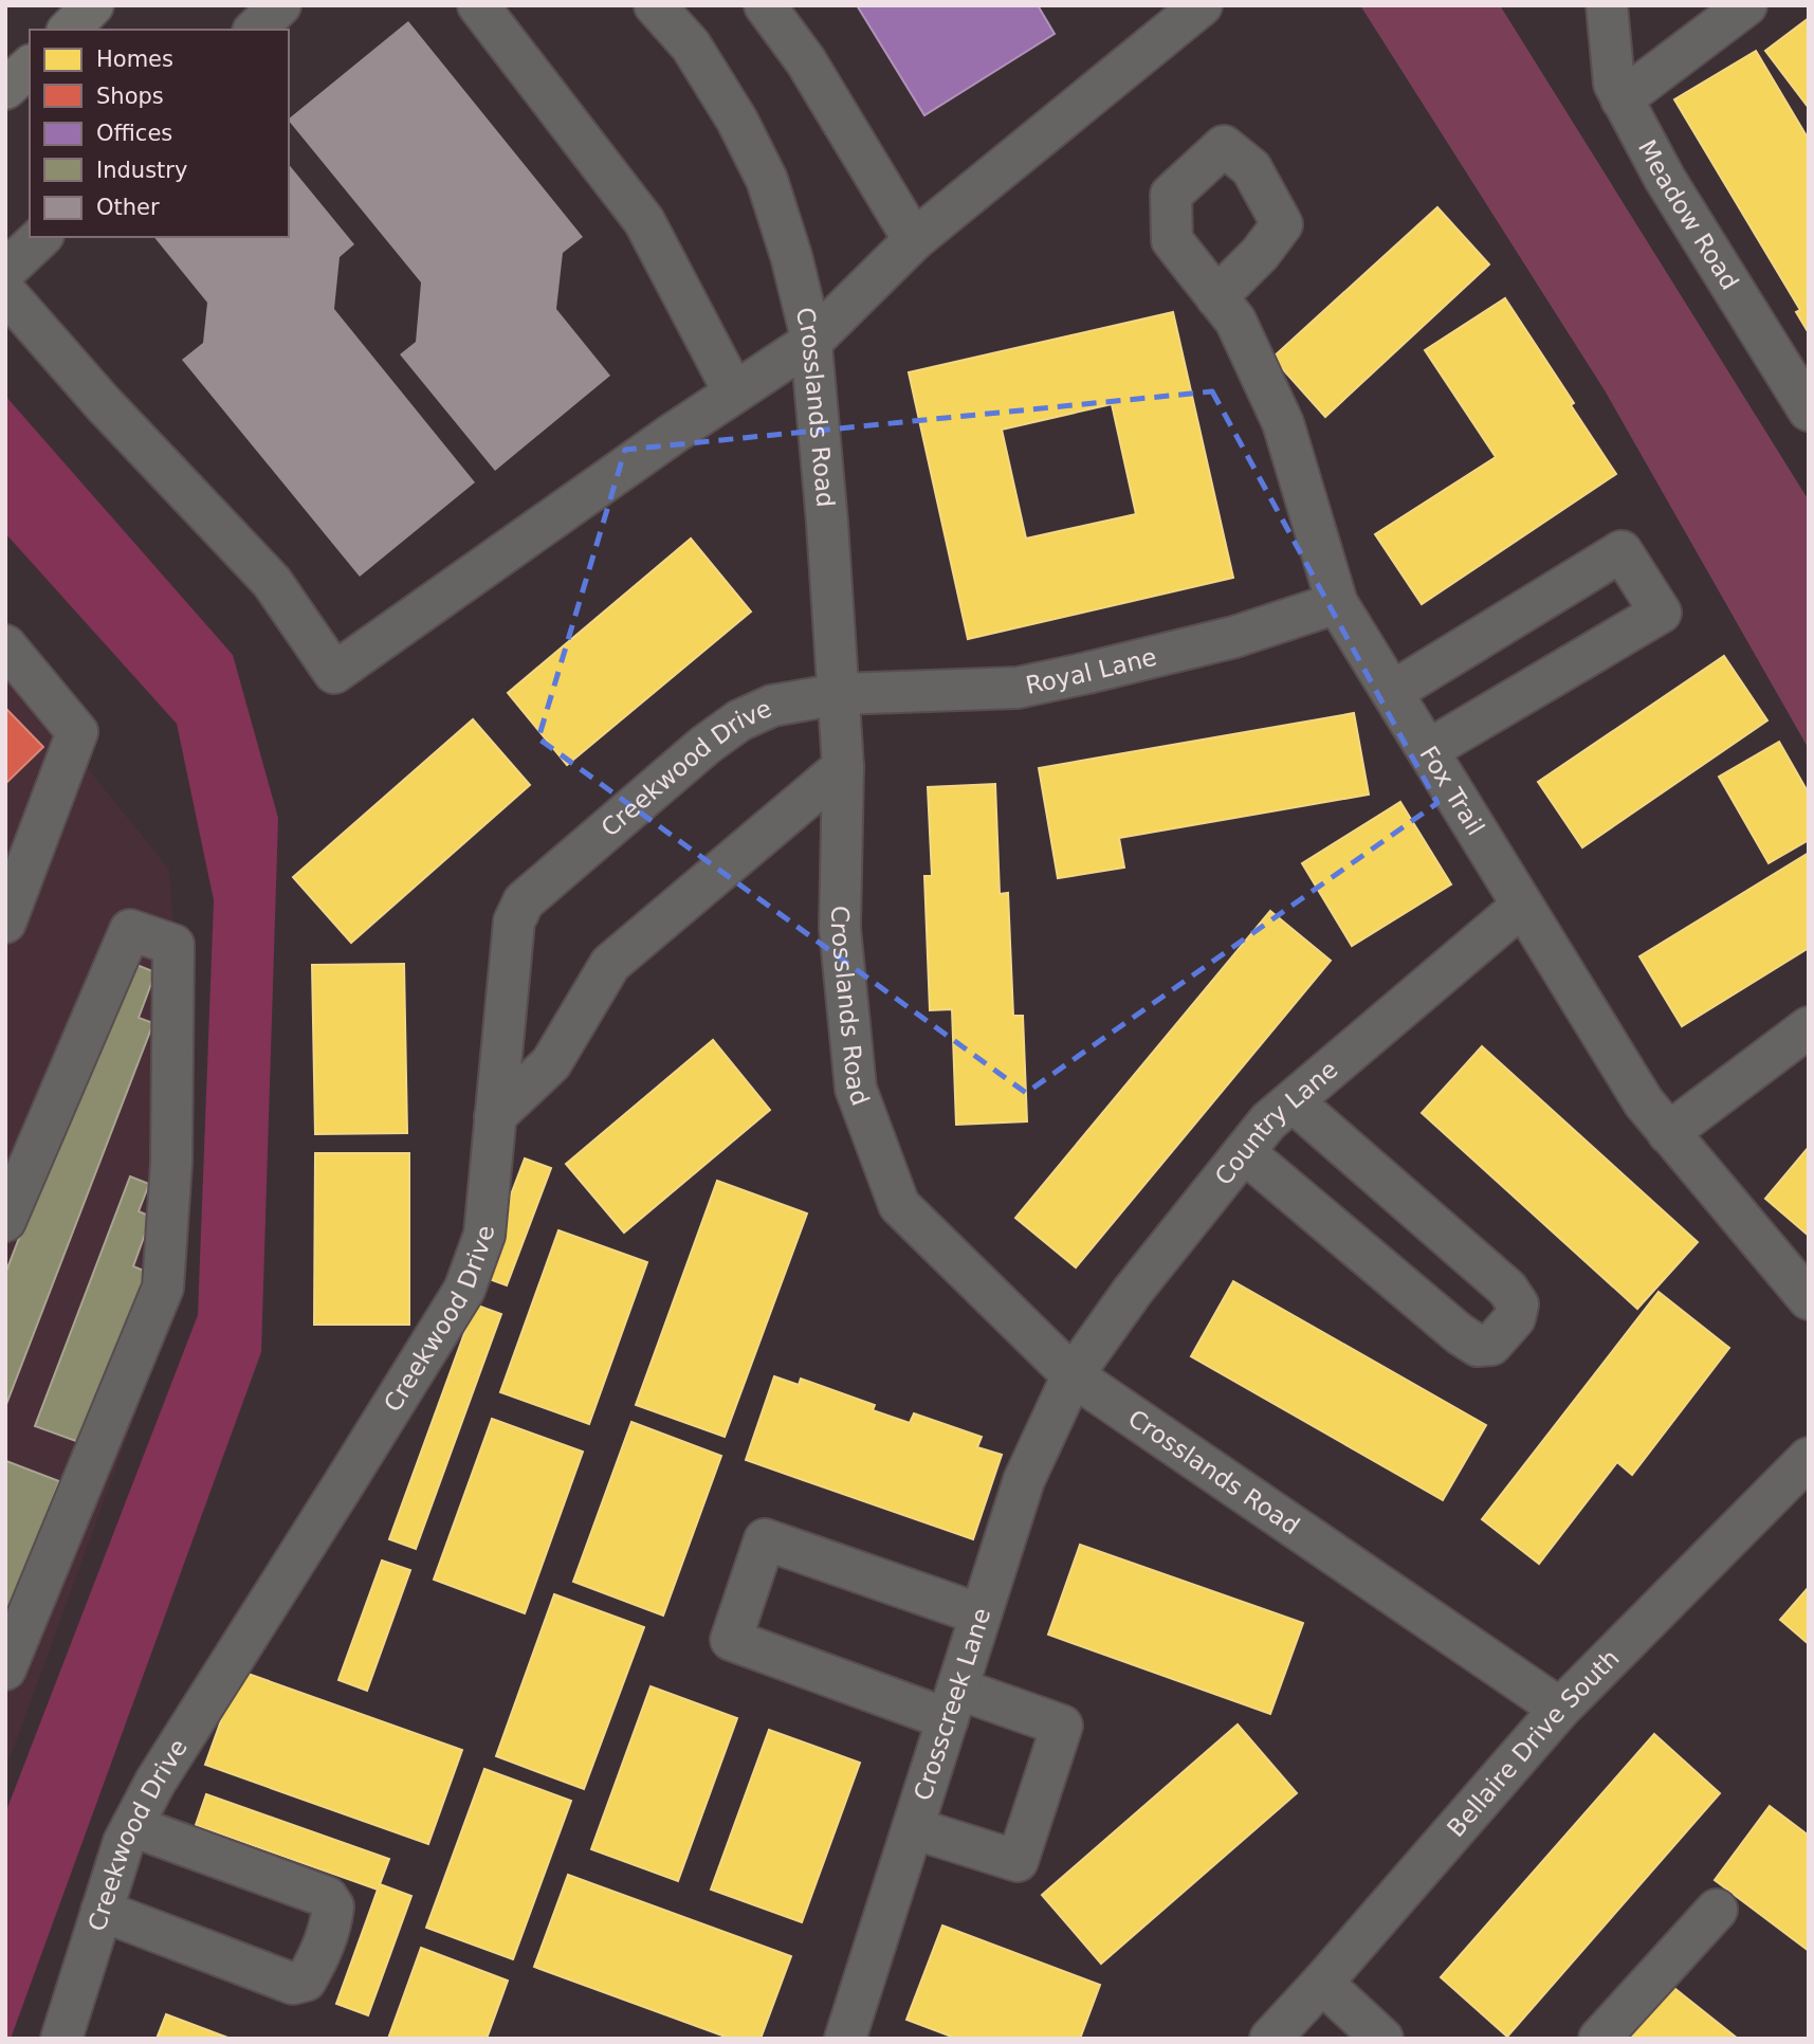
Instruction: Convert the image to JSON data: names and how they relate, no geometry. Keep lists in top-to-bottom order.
{
  "streets": {
    "street": [
      "Meadow Road",
      "Crosslands Road",
      "Royal Lane",
      "Creekwood Drive",
      "Fox Trail",
      "Country Lane",
      "Crosscreek Lane",
      "Bellaire Drive South"
    ]
  },
  "crossings": [
    ["Crosslands Road", "Royal Lane"],
    ["Crosslands Road", "Creekwood Drive"],
    ["Crosslands Road", "Country Lane"],
    ["Crosslands Road", "Crosscreek Lane"],
    ["Crosslands Road", "Bellaire Drive South"],
    ["Royal Lane", "Creekwood Drive"],
    ["Royal Lane", "Fox Trail"],
    ["Fox Trail", "Country Lane"],
    ["Country Lane", "Crosscreek Lane"]
  ],
  "legend": [
    "Homes",
    "Shops",
    "Offices",
    "Industry",
    "Other"
  ]
}
